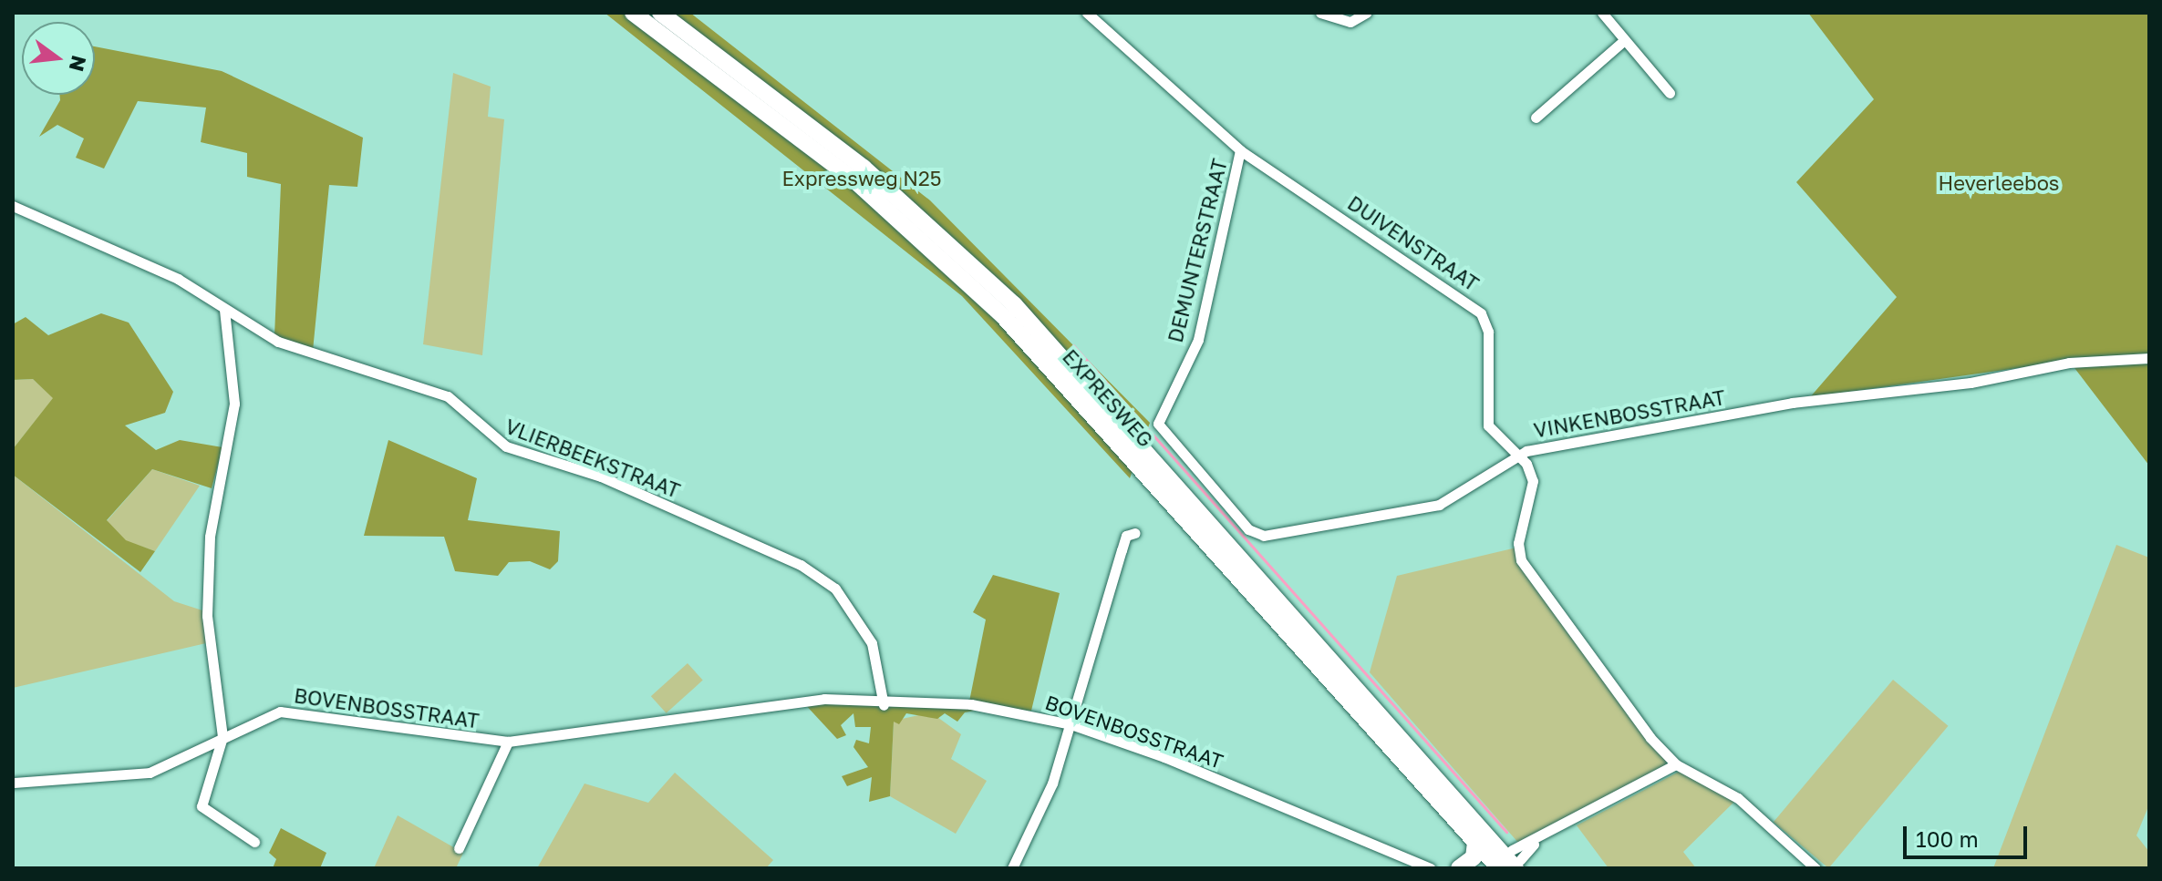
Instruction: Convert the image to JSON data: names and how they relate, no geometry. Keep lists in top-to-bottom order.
{
  "streets": {
    "highway": ["EXPRESWEG"],
    "street": [
      "DUIVENSTRAAT",
      "DEMUNTERSTRAAT",
      "VINKENBOSSTRAAT",
      "VLIERBEEKSTRAAT",
      "BOVENBOSSTRAAT"
    ]
  },
  "crossings": [
    ["DUIVENSTRAAT", "DEMUNTERSTRAAT"],
    ["DUIVENSTRAAT", "VINKENBOSSTRAAT"],
    ["DEMUNTERSTRAAT", "VINKENBOSSTRAAT"],
    ["VLIERBEEKSTRAAT", "BOVENBOSSTRAAT"]
  ],
  "parks": ["Expressweg N25", "Heverleebos"],
  "scale_bar": "100 m",
  "north": "right"
}
